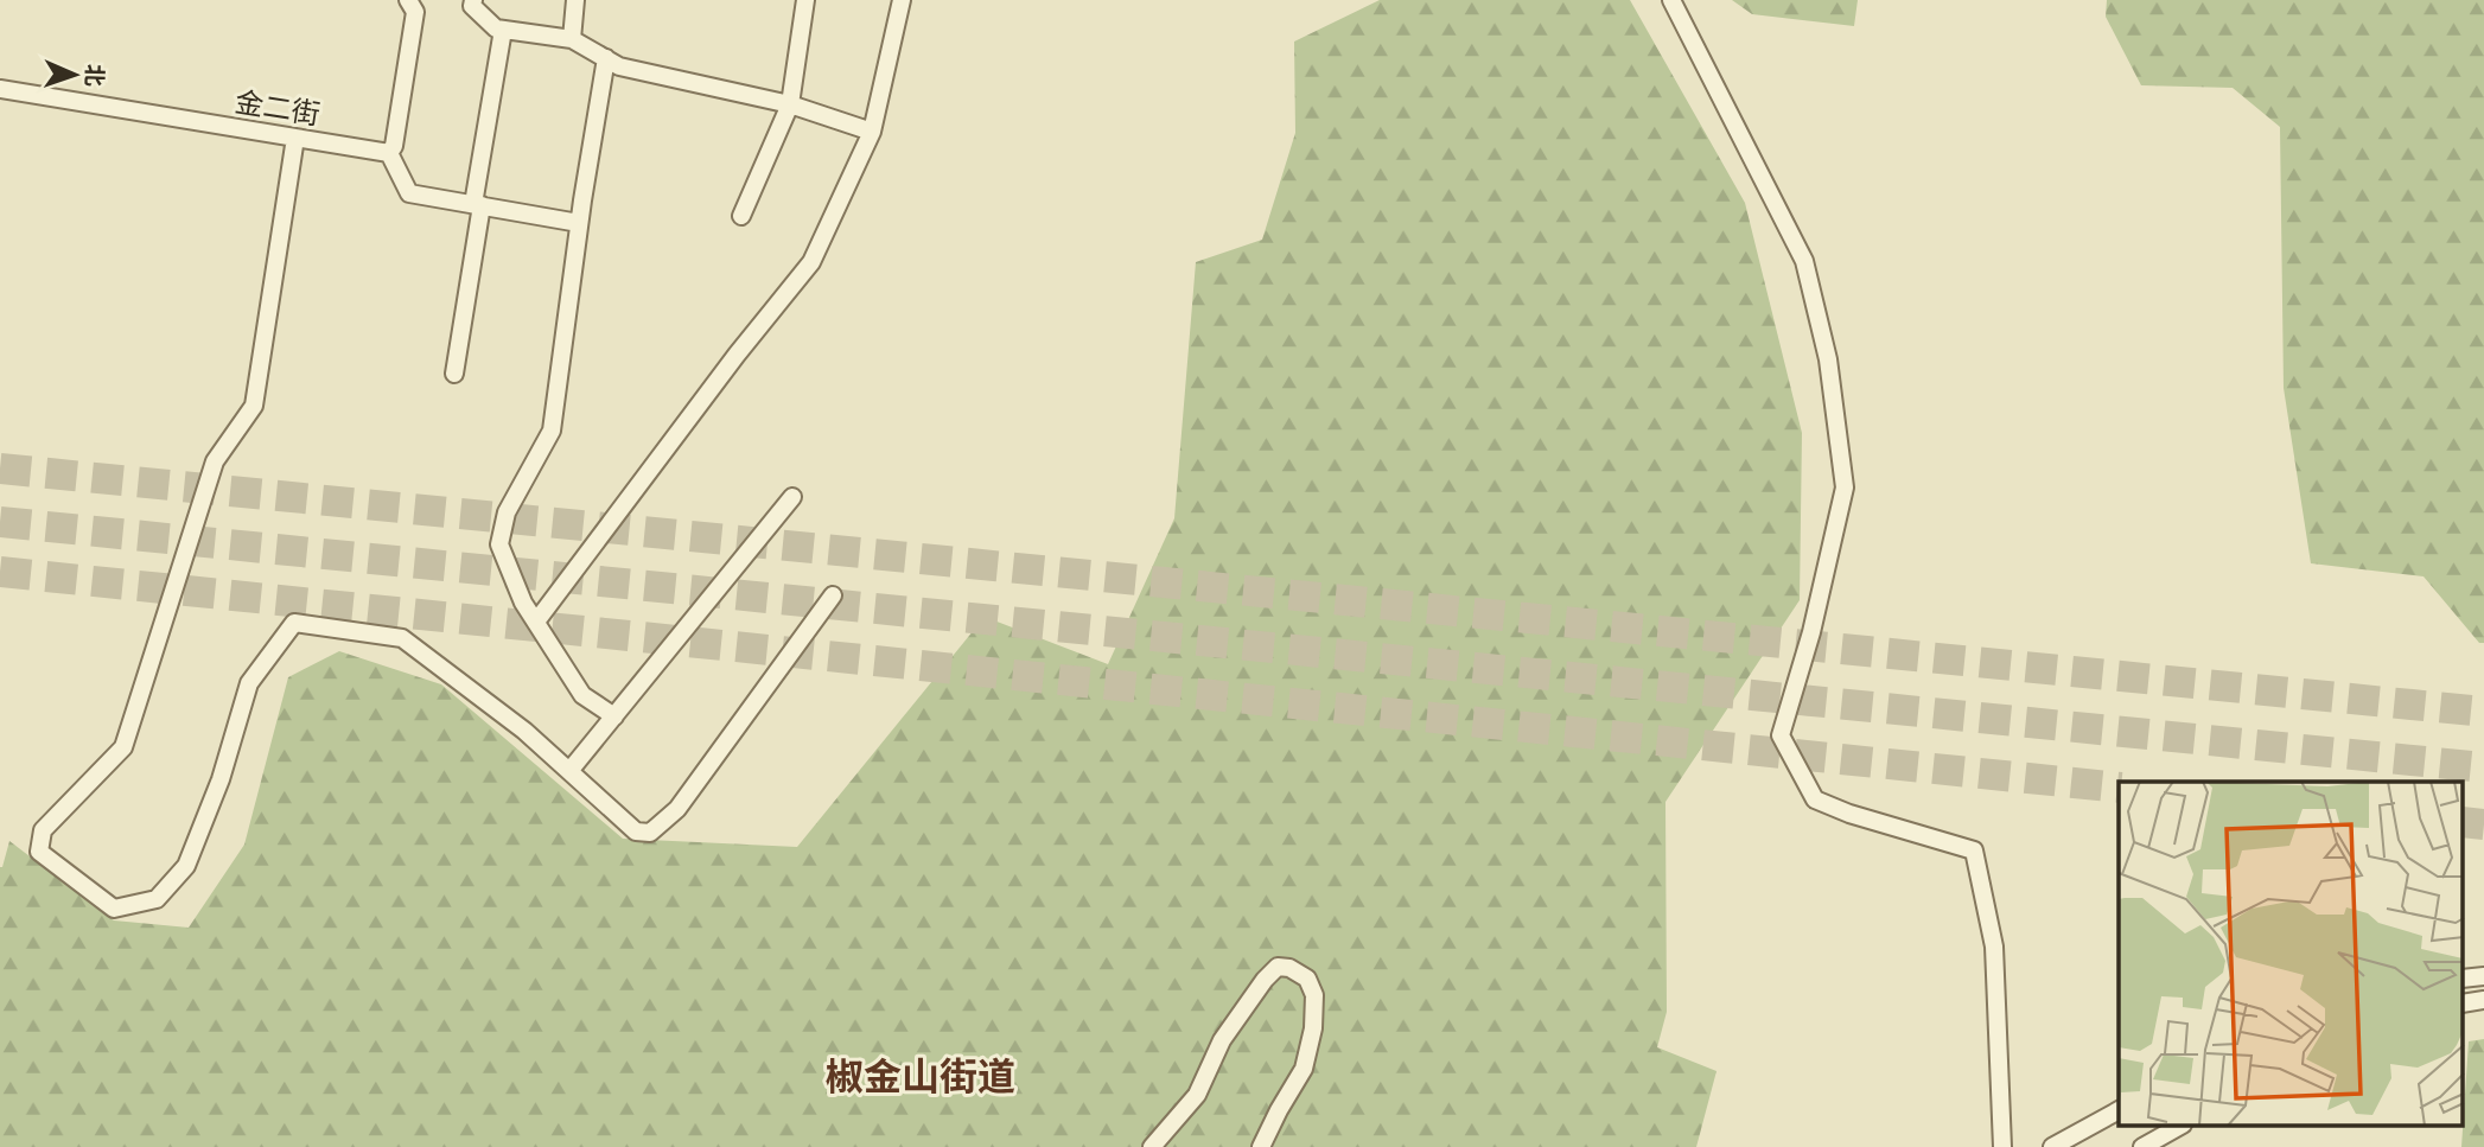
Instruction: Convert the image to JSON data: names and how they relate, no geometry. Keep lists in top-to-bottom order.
{
  "streets": {
    "street": ["金二街"]
  },
  "districts": ["椒金山街道"],
  "north": "right"
}
